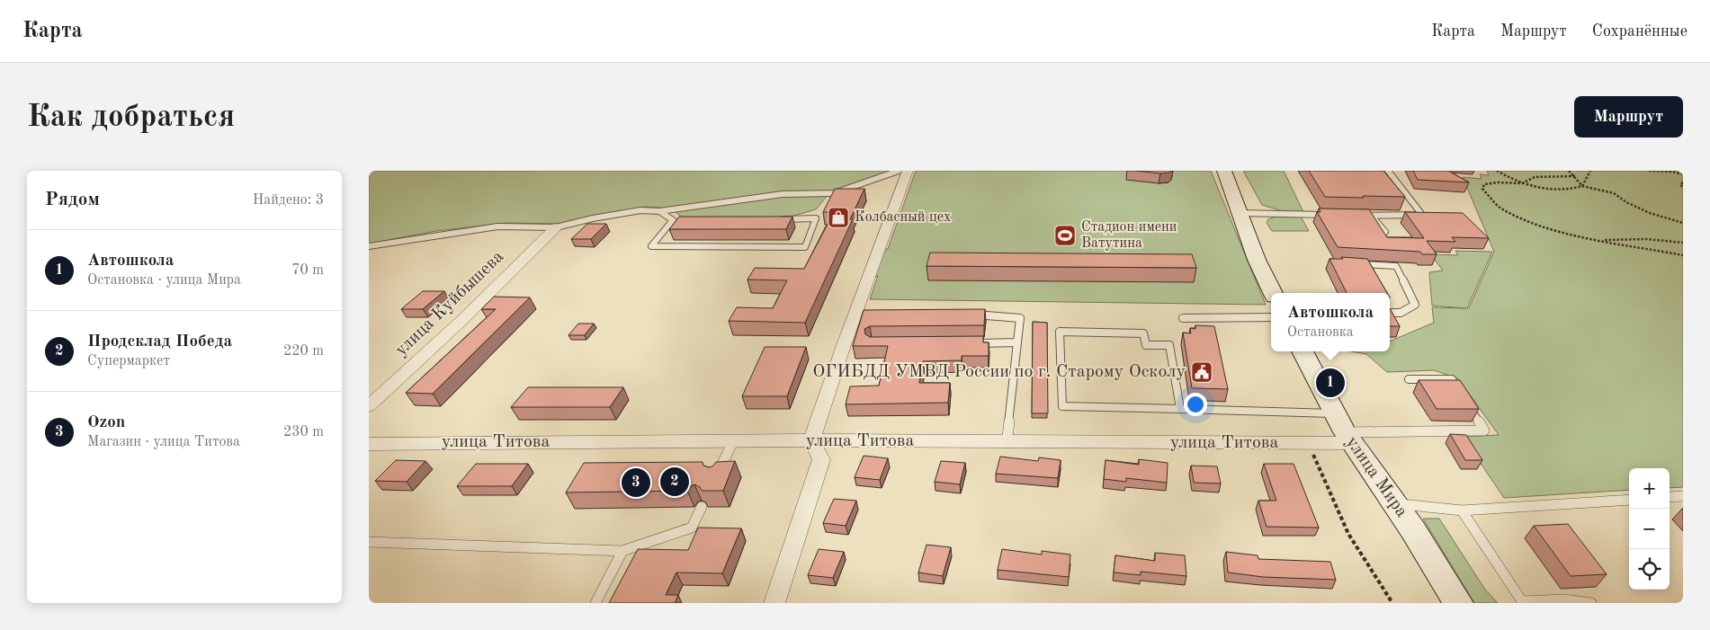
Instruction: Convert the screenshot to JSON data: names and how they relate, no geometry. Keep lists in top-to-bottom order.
{
  "streets": {
    "main road": ["улица Мира"],
    "street": ["улица Куйбышева", "улица Титова"]
  },
  "crossings": [
    ["улица Титова", "улица Мира"]
  ],
  "places": {
    "shop": ["Колбасный цех"],
    "sports": ["Стадион имени Ватутина"],
    "public building": ["ОГИБДД УМВД России по г. Старому Осколу"]
  },
  "page": {
    "header": "Карта",
    "nav": ["Карта", "Маршрут", "Сохранённые"],
    "buttons": "Маршрут",
    "title": "Как добраться",
    "heading": ["Рядом", "Найдено: 3"],
    "list": [
      {
        "mark": "1",
        "name": "Автошкола",
        "note": "Остановка · улица Мира",
        "value": "70 m"
      },
      {
        "mark": "2",
        "name": "Продсклад Победа",
        "note": "Супермаркет",
        "value": "220 m"
      },
      {
        "mark": "3",
        "name": "Ozon",
        "note": "Магазин · улица Титова",
        "value": "230 m"
      }
    ],
    "popup": ["Автошкола", "Остановка"],
    "pins": ["1", "2", "3"],
    "map_buttons": ["+", "−"]
  }
}
